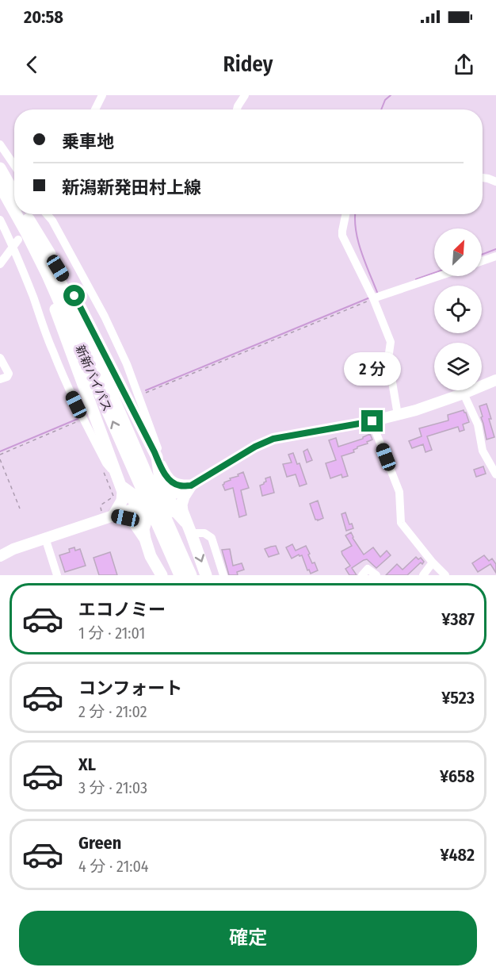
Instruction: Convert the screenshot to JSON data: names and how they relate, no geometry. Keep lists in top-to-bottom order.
{
  "streets": {
    "highway": ["新新バイパス"]
  },
  "north": "top right",
  "page": {
    "status": "20:58",
    "header": "Ridey",
    "banner": ["乗車地", "新潟新発田村上線"],
    "bubble": "2 分",
    "list": [
      {
        "name": "エコノミー",
        "note": "1 分 · 21:01",
        "value": "¥387"
      },
      {
        "name": "コンフォート",
        "note": "2 分 · 21:02",
        "value": "¥523"
      },
      {
        "name": "XL",
        "note": "3 分 · 21:03",
        "value": "¥658"
      },
      {
        "name": "Green",
        "note": "4 分 · 21:04",
        "value": "¥482"
      }
    ],
    "buttons": "確定"
  }
}
